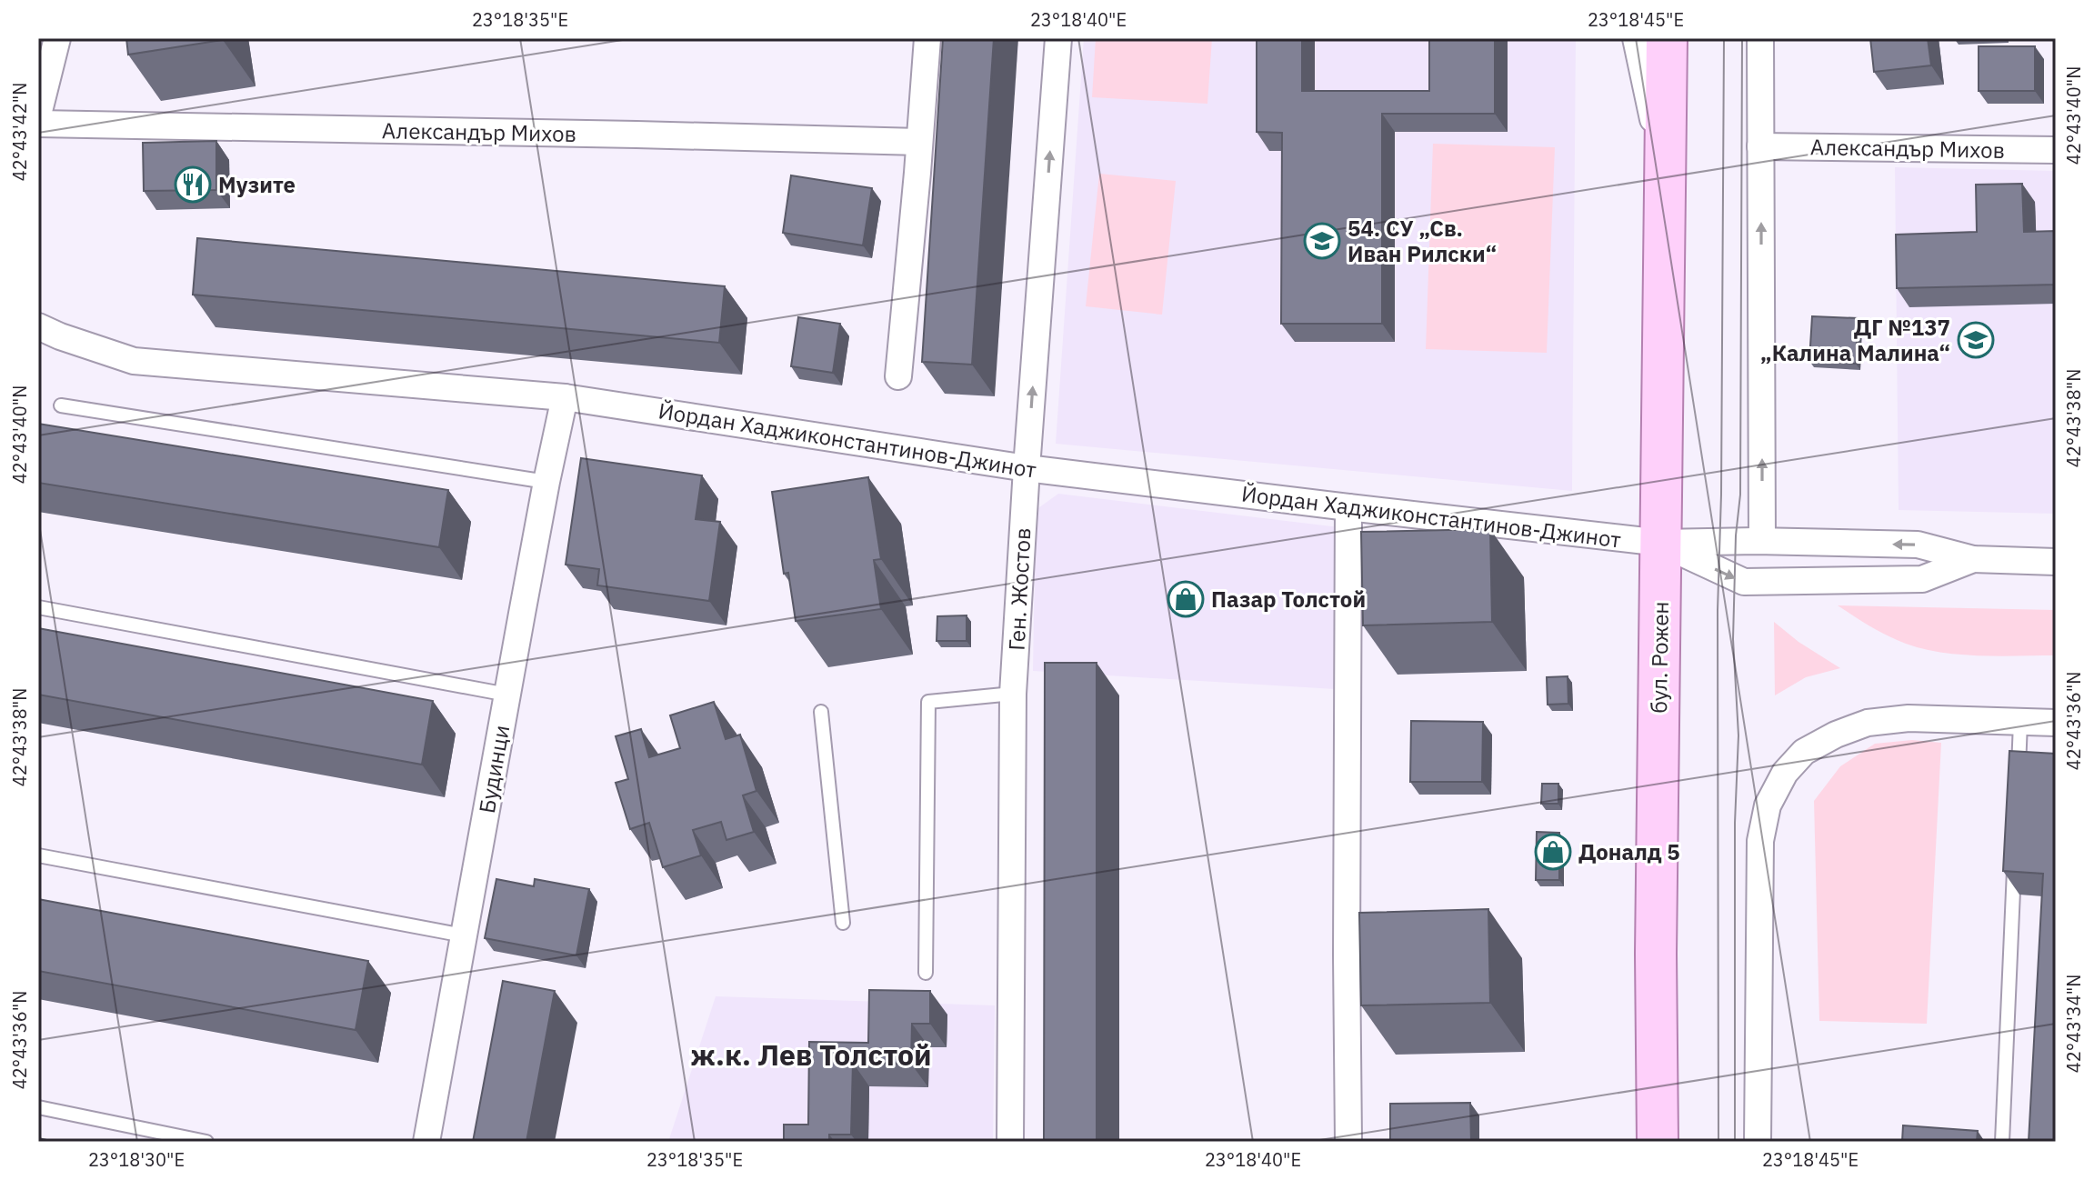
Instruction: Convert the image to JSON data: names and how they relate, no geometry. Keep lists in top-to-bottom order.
{
  "streets": {
    "main road": ["бул. Рожен"],
    "street": [
      "Александър Михов",
      "Йордан Хаджиконстантинов-Джинот",
      "Ген. Жостов",
      "Будинци"
    ]
  },
  "crossings": [
    ["Йордан Хаджиконстантинов-Джинот", "Ген. Жостов"],
    ["Йордан Хаджиконстантинов-Джинот", "бул. Рожен"],
    ["Йордан Хаджиконстантинов-Джинот", "Будинци"]
  ],
  "districts": ["ж.к. Лев Толстой"],
  "places": {
    "restaurant": ["Музите"],
    "school or university": ["54. СУ „Св. Иван Рилски“", "ДГ №137 „Калина Малина“"],
    "shop": ["Пазар Толстой", "Доналд 5"]
  },
  "coordinates": [
    "23°18'35\"E",
    "23°18'40\"E",
    "23°18'45\"E",
    "42°43'40\"N",
    "42°43'42\"N",
    "42°43'38\"N",
    "42°43'36\"N",
    "42°43'34\"N",
    "23°18'30\"E"
  ]
}
